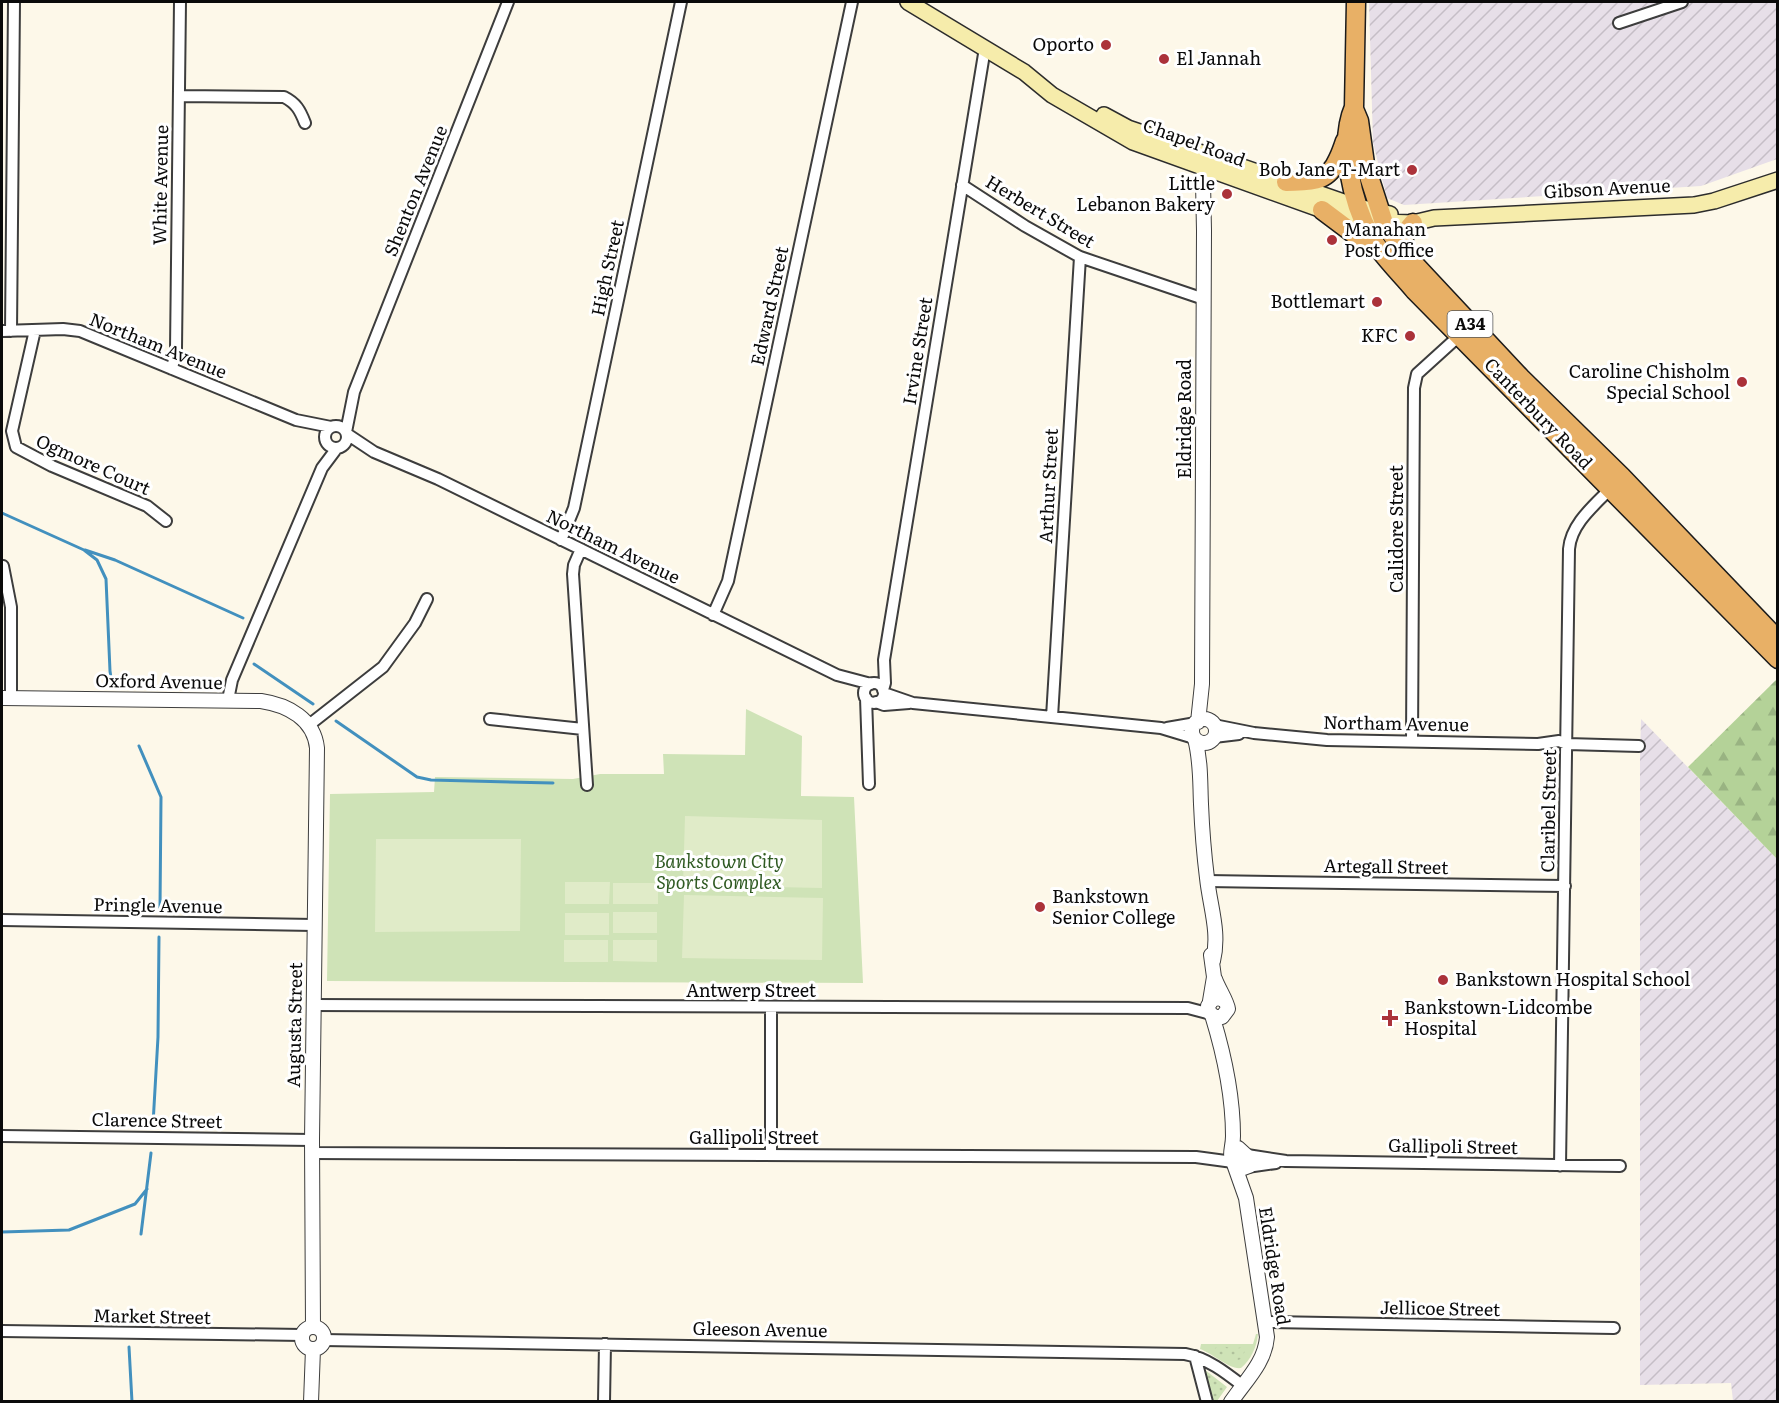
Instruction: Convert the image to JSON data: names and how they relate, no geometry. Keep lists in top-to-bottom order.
{
  "streets": {
    "highway": ["A34", "Canterbury Road"],
    "main road": ["Chapel Road", "Gibson Avenue"],
    "street": [
      "White Avenue",
      "Shenton Avenue",
      "Herbert Street",
      "High Street",
      "Edward Street",
      "Northam Avenue",
      "Irvine Street",
      "Eldridge Road",
      "Ogmore Court",
      "Arthur Street",
      "Calidore Street",
      "Oxford Avenue",
      "Claribel Street",
      "Artegall Street",
      "Pringle Avenue",
      "Antwerp Street",
      "Augusta Street",
      "Clarence Street",
      "Gallipoli Street",
      "Jellicoe Street",
      "Market Street",
      "Gleeson Avenue"
    ]
  },
  "crossings": [
    ["Chapel Road", "Gibson Avenue"],
    ["Chapel Road", "Irvine Street"],
    ["Chapel Road", "Canterbury Road"],
    ["Chapel Road", "Eldridge Road"],
    ["White Avenue", "Northam Avenue"],
    ["Gibson Avenue", "Canterbury Road"],
    ["Shenton Avenue", "Northam Avenue"],
    ["Herbert Street", "Irvine Street"],
    ["Herbert Street", "Eldridge Road"],
    ["Herbert Street", "Arthur Street"],
    ["High Street", "Northam Avenue"],
    ["Edward Street", "Northam Avenue"],
    ["Northam Avenue", "Irvine Street"],
    ["Northam Avenue", "Eldridge Road"],
    ["Northam Avenue", "Ogmore Court"],
    ["Northam Avenue", "Arthur Street"],
    ["Northam Avenue", "Calidore Street"],
    ["Northam Avenue", "Claribel Street"],
    ["Canterbury Road", "Calidore Street"],
    ["Canterbury Road", "Claribel Street"],
    ["Eldridge Road", "Artegall Street"],
    ["Eldridge Road", "Antwerp Street"],
    ["Eldridge Road", "Gallipoli Street"],
    ["Eldridge Road", "Jellicoe Street"],
    ["Eldridge Road", "Gleeson Avenue"],
    ["Oxford Avenue", "Augusta Street"],
    ["Claribel Street", "Artegall Street"],
    ["Claribel Street", "Gallipoli Street"],
    ["Pringle Avenue", "Augusta Street"],
    ["Antwerp Street", "Augusta Street"],
    ["Augusta Street", "Clarence Street"],
    ["Augusta Street", "Gallipoli Street"],
    ["Augusta Street", "Market Street"],
    ["Clarence Street", "Gallipoli Street"]
  ],
  "parks": ["Bankstown City Sports Complex"],
  "places": {
    "other": [
      "Oporto",
      "El Jannah",
      "Bob Jane T-Mart",
      "Little Lebanon Bakery",
      "Manahan Post Office",
      "Bottlemart",
      "KFC",
      "Caroline Chisholm Special School",
      "Bankstown Senior College",
      "Bankstown Hospital School"
    ],
    "health": ["Bankstown-Lidcombe Hospital"]
  }
}
